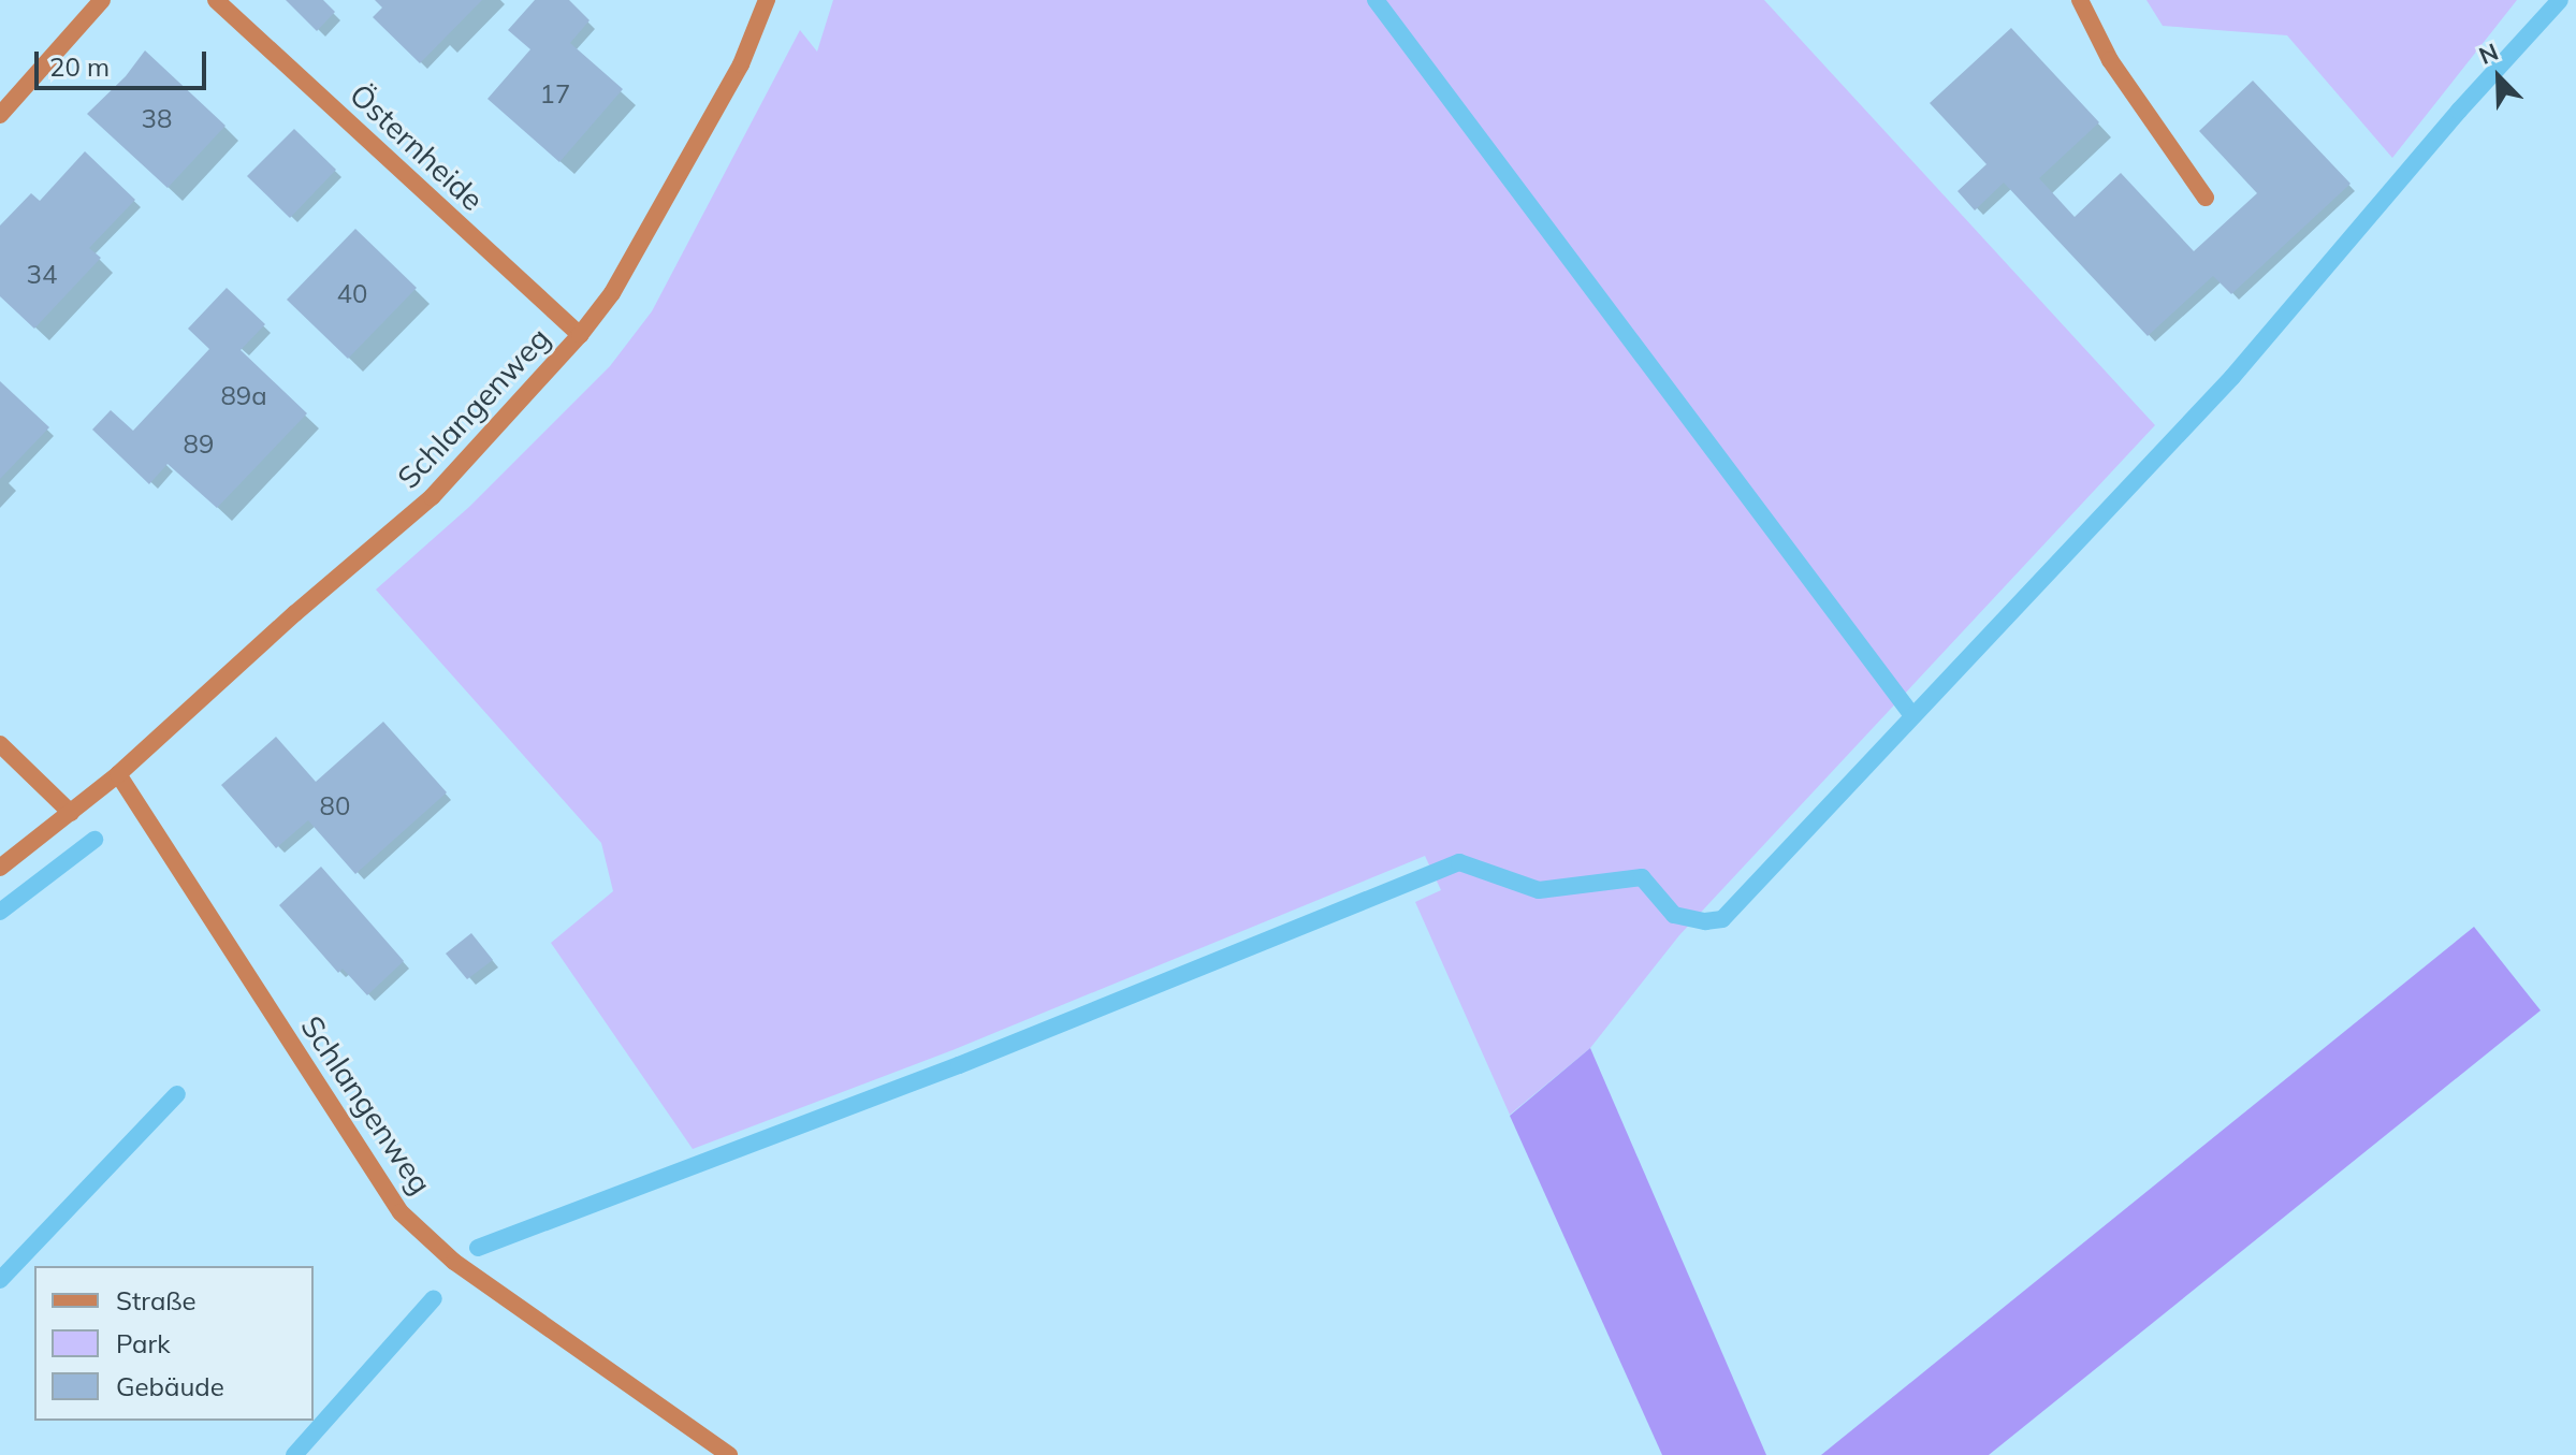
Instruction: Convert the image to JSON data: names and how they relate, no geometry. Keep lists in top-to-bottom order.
{
  "streets": {
    "street": ["Östernheide", "Schlangenweg"]
  },
  "crossings": [
    ["Östernheide", "Schlangenweg"]
  ],
  "house_numbers": [
    "17",
    "38",
    "34",
    "40",
    "89a",
    "89",
    "80"
  ],
  "legend": ["Straße", "Park", "Gebäude"],
  "scale_bar": "20 m",
  "north": "top left"
}
